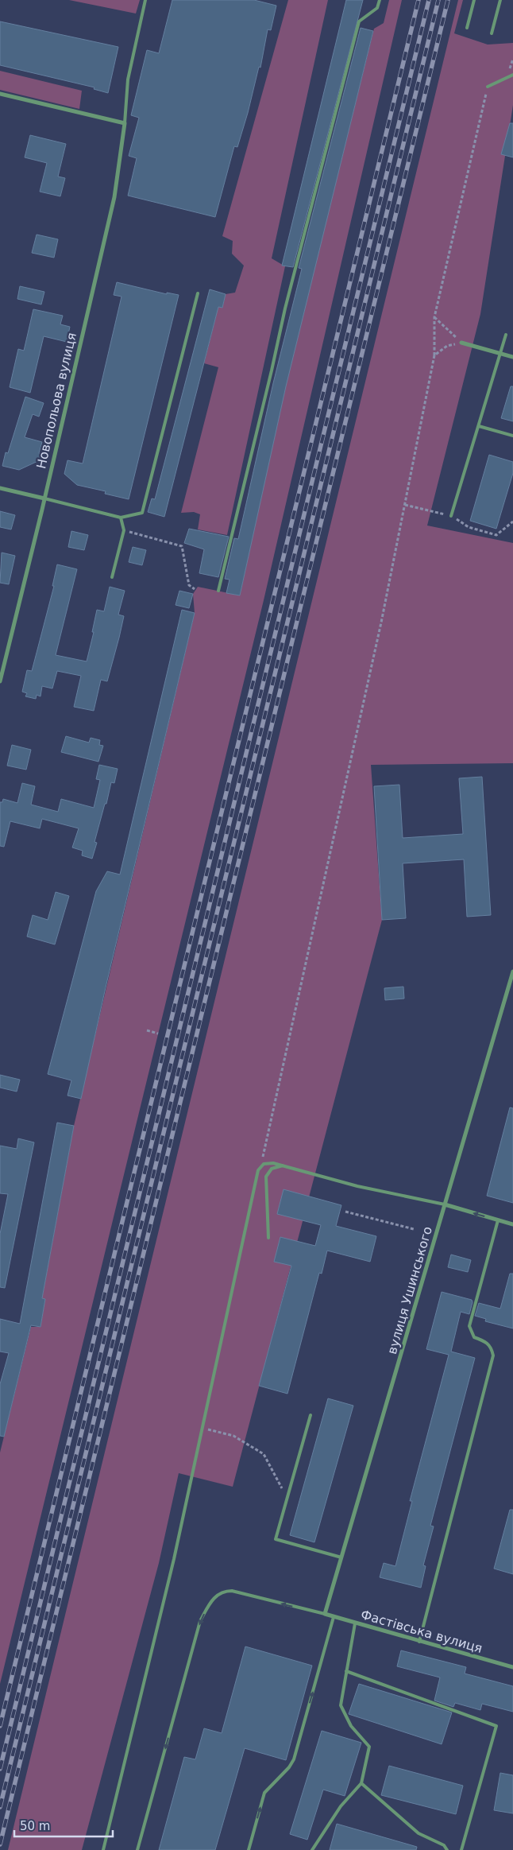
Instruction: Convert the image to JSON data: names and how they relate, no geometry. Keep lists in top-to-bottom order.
{
  "streets": {
    "street": ["Новопольова вулиця", "вулиця Ушинського", "Фастівська вулиця"]
  },
  "crossings": [
    ["вулиця Ушинського", "Фастівська вулиця"]
  ],
  "scale_bar": "50 m"
}
